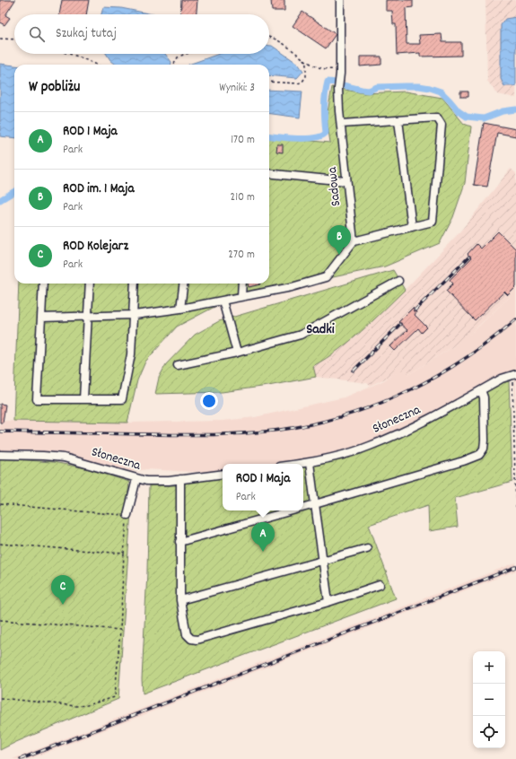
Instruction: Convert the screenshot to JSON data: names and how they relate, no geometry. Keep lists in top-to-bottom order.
{
  "streets": {
    "street": ["Sadowa", "Słoneczna"]
  },
  "districts": ["Sadki"],
  "page": {
    "search": "Szukaj tutaj",
    "heading": ["W pobliżu", "Wyniki: 3"],
    "list": [
      {
        "mark": "A",
        "name": "ROD 1 Maja",
        "note": "Park",
        "value": "170 m"
      },
      {
        "mark": "B",
        "name": "ROD im. 1 Maja",
        "note": "Park",
        "value": "210 m"
      },
      {
        "mark": "C",
        "name": "ROD Kolejarz",
        "note": "Park",
        "value": "270 m"
      }
    ],
    "pins": ["B", "A", "C"],
    "popup": ["ROD 1 Maja", "Park"],
    "map_buttons": ["+", "−"]
  }
}
